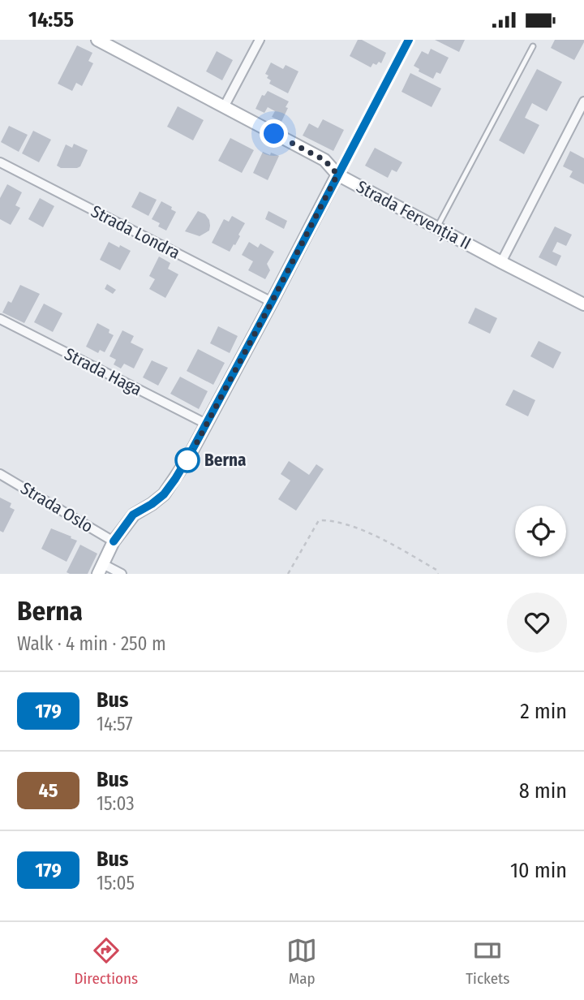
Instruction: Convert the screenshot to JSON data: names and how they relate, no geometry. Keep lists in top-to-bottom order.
{
  "streets": {
    "street": [
      "Strada Fervenția II",
      "Strada Londra",
      "Strada Haga",
      "Strada Oslo"
    ]
  },
  "places": ["Berna"],
  "lines": ["bus line 179"],
  "page": {
    "status": "14:55",
    "heading": ["Berna", "Walk · 4 min · 250 m"],
    "list": [
      {
        "mark": "179",
        "name": "Bus",
        "note": "14:57",
        "value": "2 min"
      },
      {
        "mark": "45",
        "name": "Bus",
        "note": "15:03",
        "value": "8 min"
      },
      {
        "mark": "179",
        "name": "Bus",
        "note": "15:05",
        "value": "10 min"
      }
    ],
    "tabs": ["Directions", "Map", "Tickets"]
  }
}
